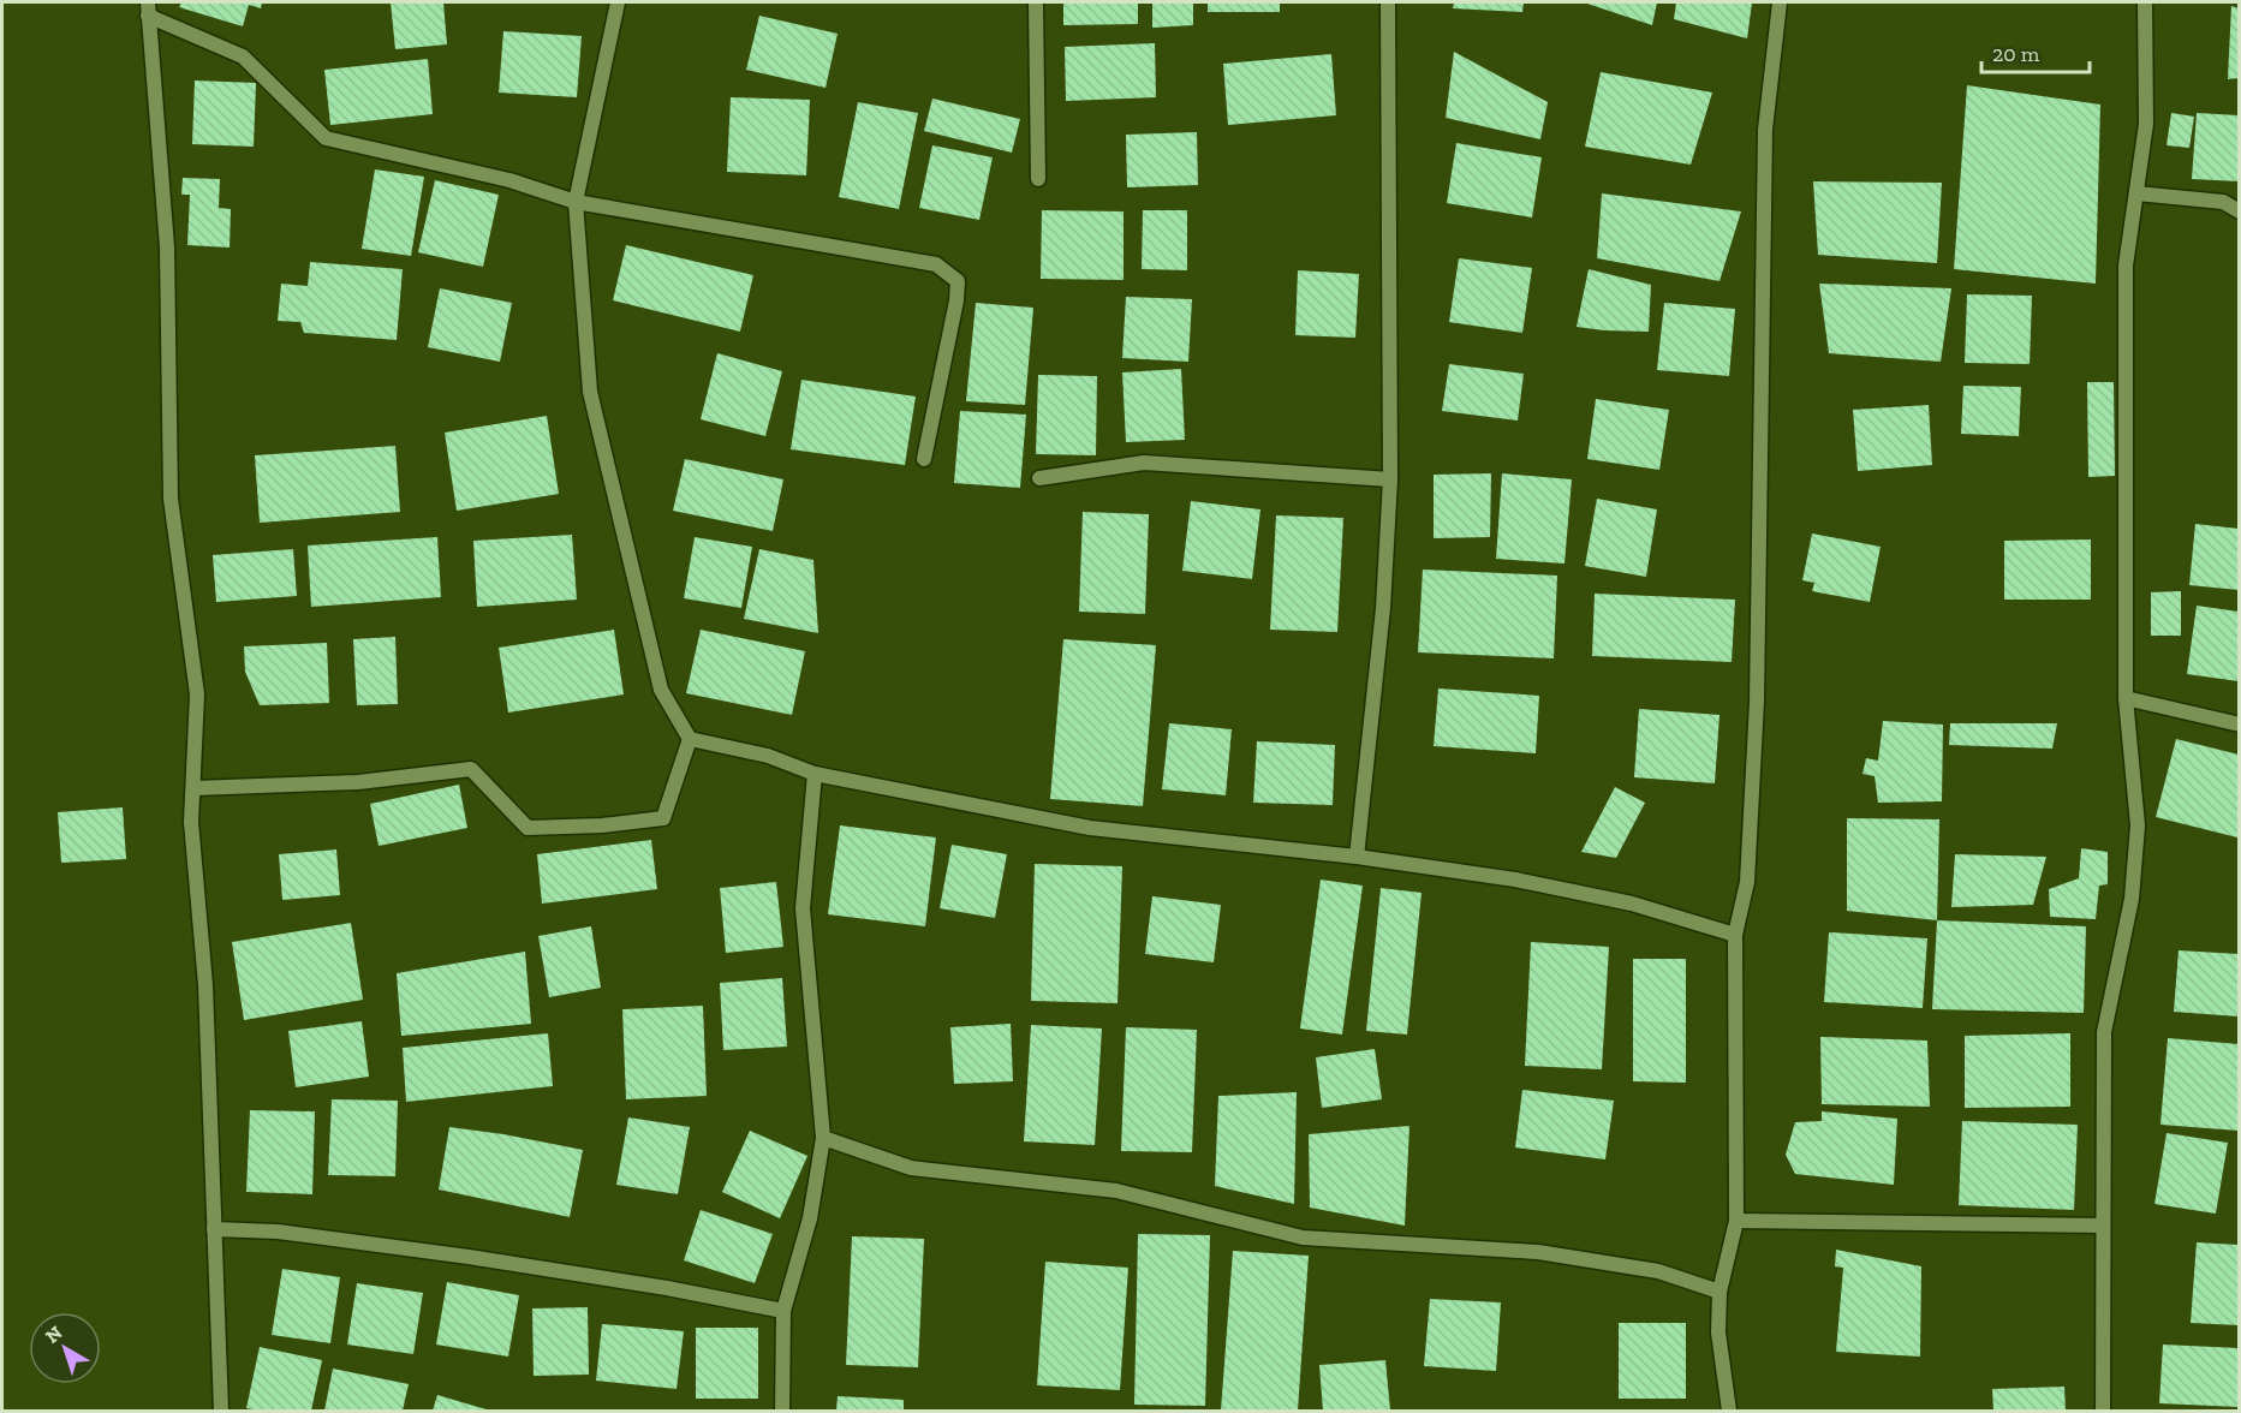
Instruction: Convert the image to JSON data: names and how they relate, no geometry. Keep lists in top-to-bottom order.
{
  "scale_bar": "20 m",
  "north": "top left"
}
